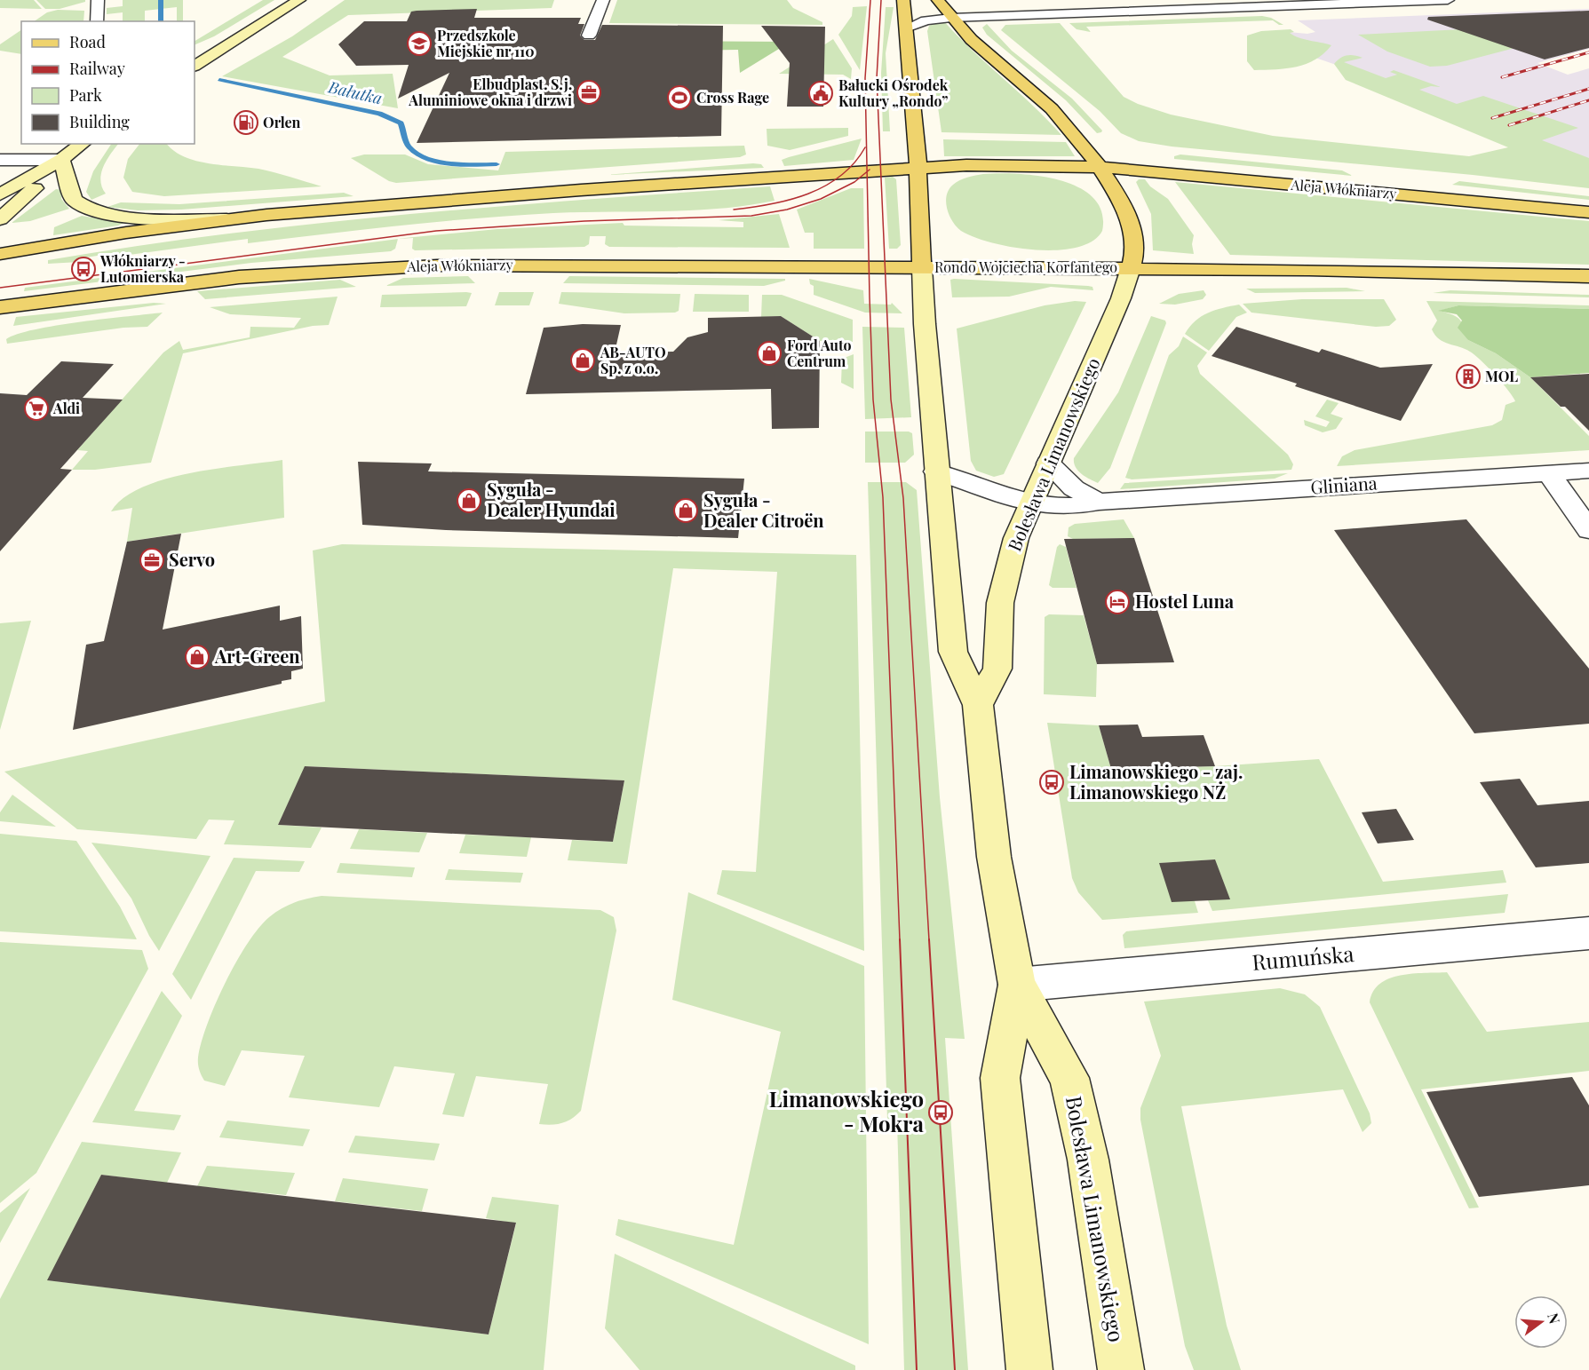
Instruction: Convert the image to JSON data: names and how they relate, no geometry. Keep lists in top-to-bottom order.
{
  "streets": {
    "main road": ["Aleja Włókniarzy", "Rondo Wojciecha Korfantego"],
    "street": ["Bolesława Limanowskiego", "Gliniana", "Rumuńska"]
  },
  "crossings": [
    ["Aleja Włókniarzy", "Rondo Wojciecha Korfantego"],
    ["Aleja Włókniarzy", "Bolesława Limanowskiego"],
    ["Rondo Wojciecha Korfantego", "Bolesława Limanowskiego"],
    ["Bolesława Limanowskiego", "Gliniana"],
    ["Bolesława Limanowskiego", "Rumuńska"]
  ],
  "water": ["Bałutka"],
  "places": {
    "school or university": ["Przedszkole Miejskie nr 110"],
    "office": ["Elbudplast. S.j. Aluminiowe okna i drzwi", "Servo"],
    "public building": ["Bałucki Ośrodek Kultury „Rondo”"],
    "sports": ["Cross Rage"],
    "fuel station": ["Orlen"],
    "bus stop": ["Włókniarzy - Lutomierska", "Limanowskiego - zaj. Limanowskiego NŻ", "Limanowskiego - Mokra"],
    "shop": [
      "Ford Auto Centrum",
      "AB-AUTO Sp. z o.o.",
      "Syguła - Dealer Hyundai",
      "Syguła - Dealer Citroën",
      "Art-Green"
    ],
    "building": ["MOL"],
    "supermarket": ["Aldi"],
    "hotel": ["Hostel Luna"]
  },
  "legend": [
    "Road",
    "Railway",
    "Park",
    "Building"
  ],
  "north": "right"
}
